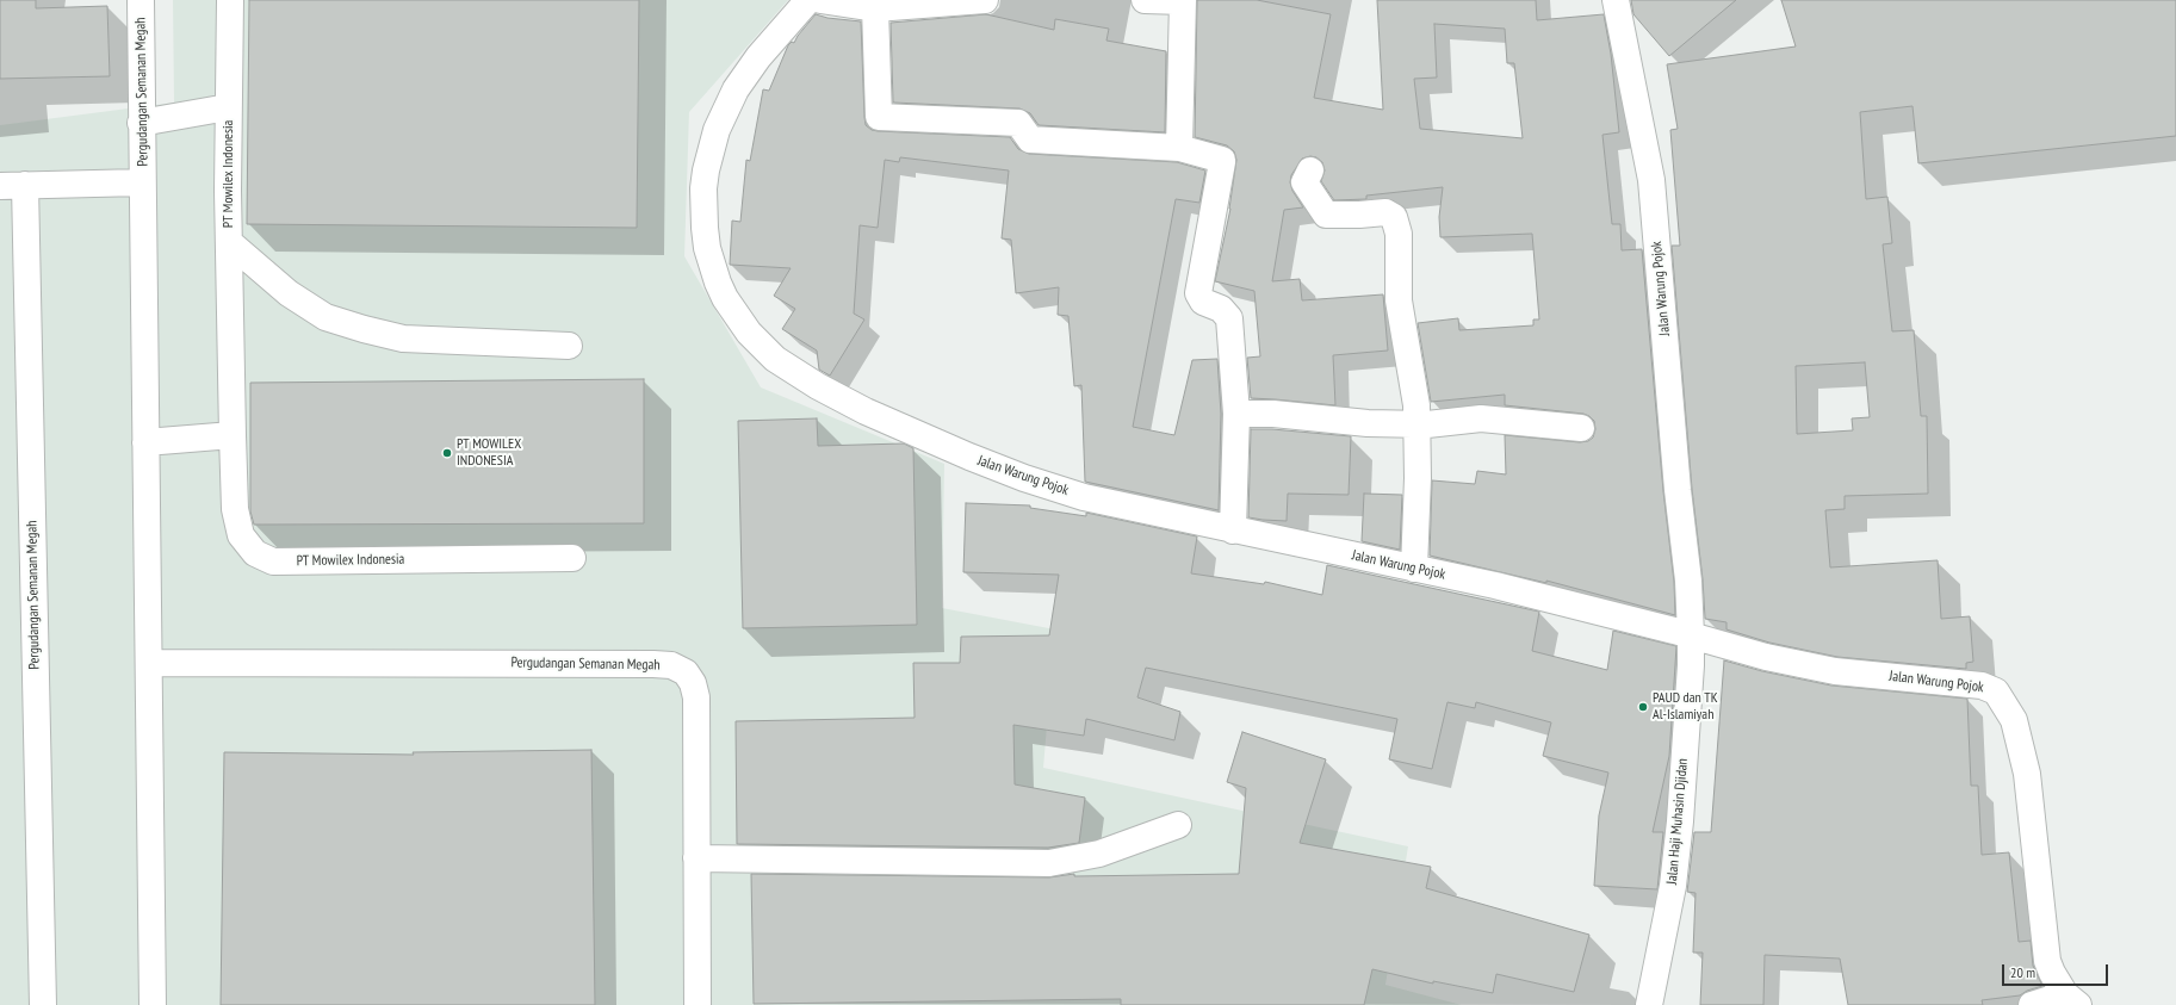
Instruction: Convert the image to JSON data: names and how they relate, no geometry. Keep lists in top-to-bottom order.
{
  "streets": {
    "street": [
      "Pergudangan Semanan Megah",
      "PT Mowilex Indonesia",
      "Jalan Warung Pojok",
      "Jalan Haji Muhasin Djidan"
    ]
  },
  "crossings": [
    ["Pergudangan Semanan Megah", "PT Mowilex Indonesia"],
    ["Jalan Warung Pojok", "Jalan Haji Muhasin Djidan"]
  ],
  "places": ["PT MOWILEX INDONESIA", "PAUD dan TK Al-Islamiyah"],
  "scale_bar": "20 m"
}
